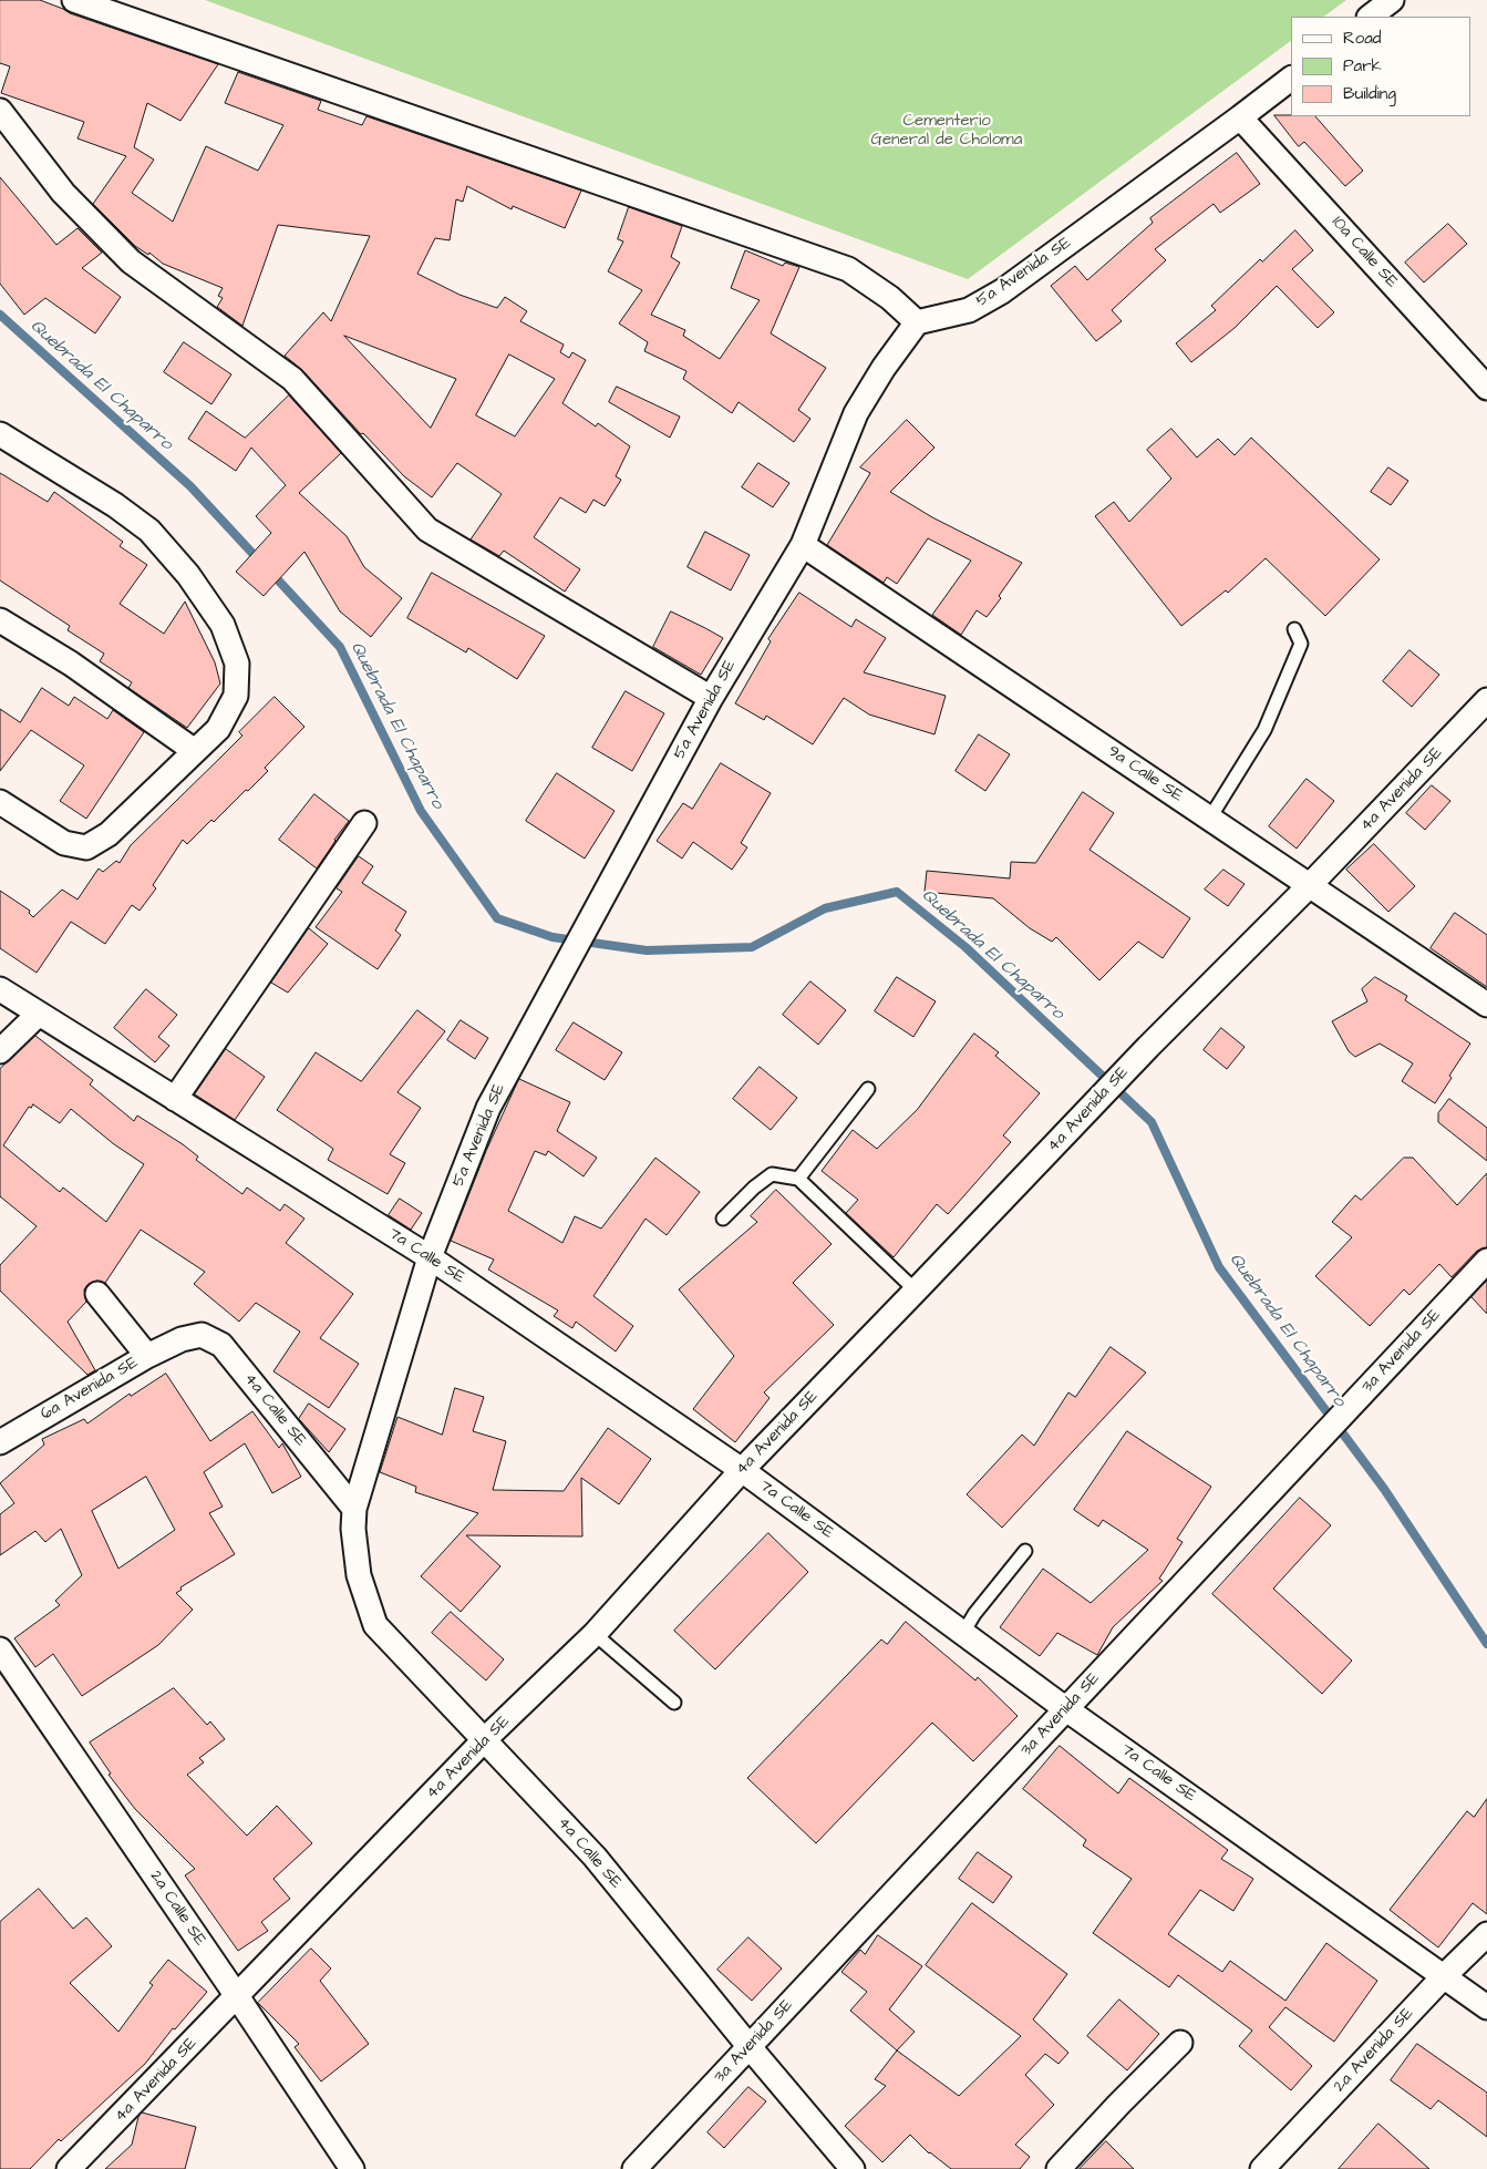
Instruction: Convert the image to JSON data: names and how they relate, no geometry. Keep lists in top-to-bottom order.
{
  "streets": {
    "street": [
      "10a Calle SE",
      "5a Avenida SE",
      "9a Calle SE",
      "4a Avenida SE",
      "7a Calle SE",
      "3a Avenida SE",
      "6a Avenida SE",
      "4a Calle SE",
      "2a Calle SE",
      "2a Avenida SE"
    ]
  },
  "crossings": [
    ["10a Calle SE", "5a Avenida SE"],
    ["5a Avenida SE", "9a Calle SE"],
    ["5a Avenida SE", "7a Calle SE"],
    ["5a Avenida SE", "4a Calle SE"],
    ["9a Calle SE", "4a Avenida SE"],
    ["4a Avenida SE", "7a Calle SE"],
    ["4a Avenida SE", "4a Calle SE"],
    ["4a Avenida SE", "2a Calle SE"],
    ["7a Calle SE", "3a Avenida SE"],
    ["7a Calle SE", "2a Avenida SE"],
    ["3a Avenida SE", "4a Calle SE"],
    ["6a Avenida SE", "4a Calle SE"]
  ],
  "water": ["Quebrada El Chaparro"],
  "parks": ["Cementerio General de Choloma"],
  "legend": ["Road", "Park", "Building"]
}
